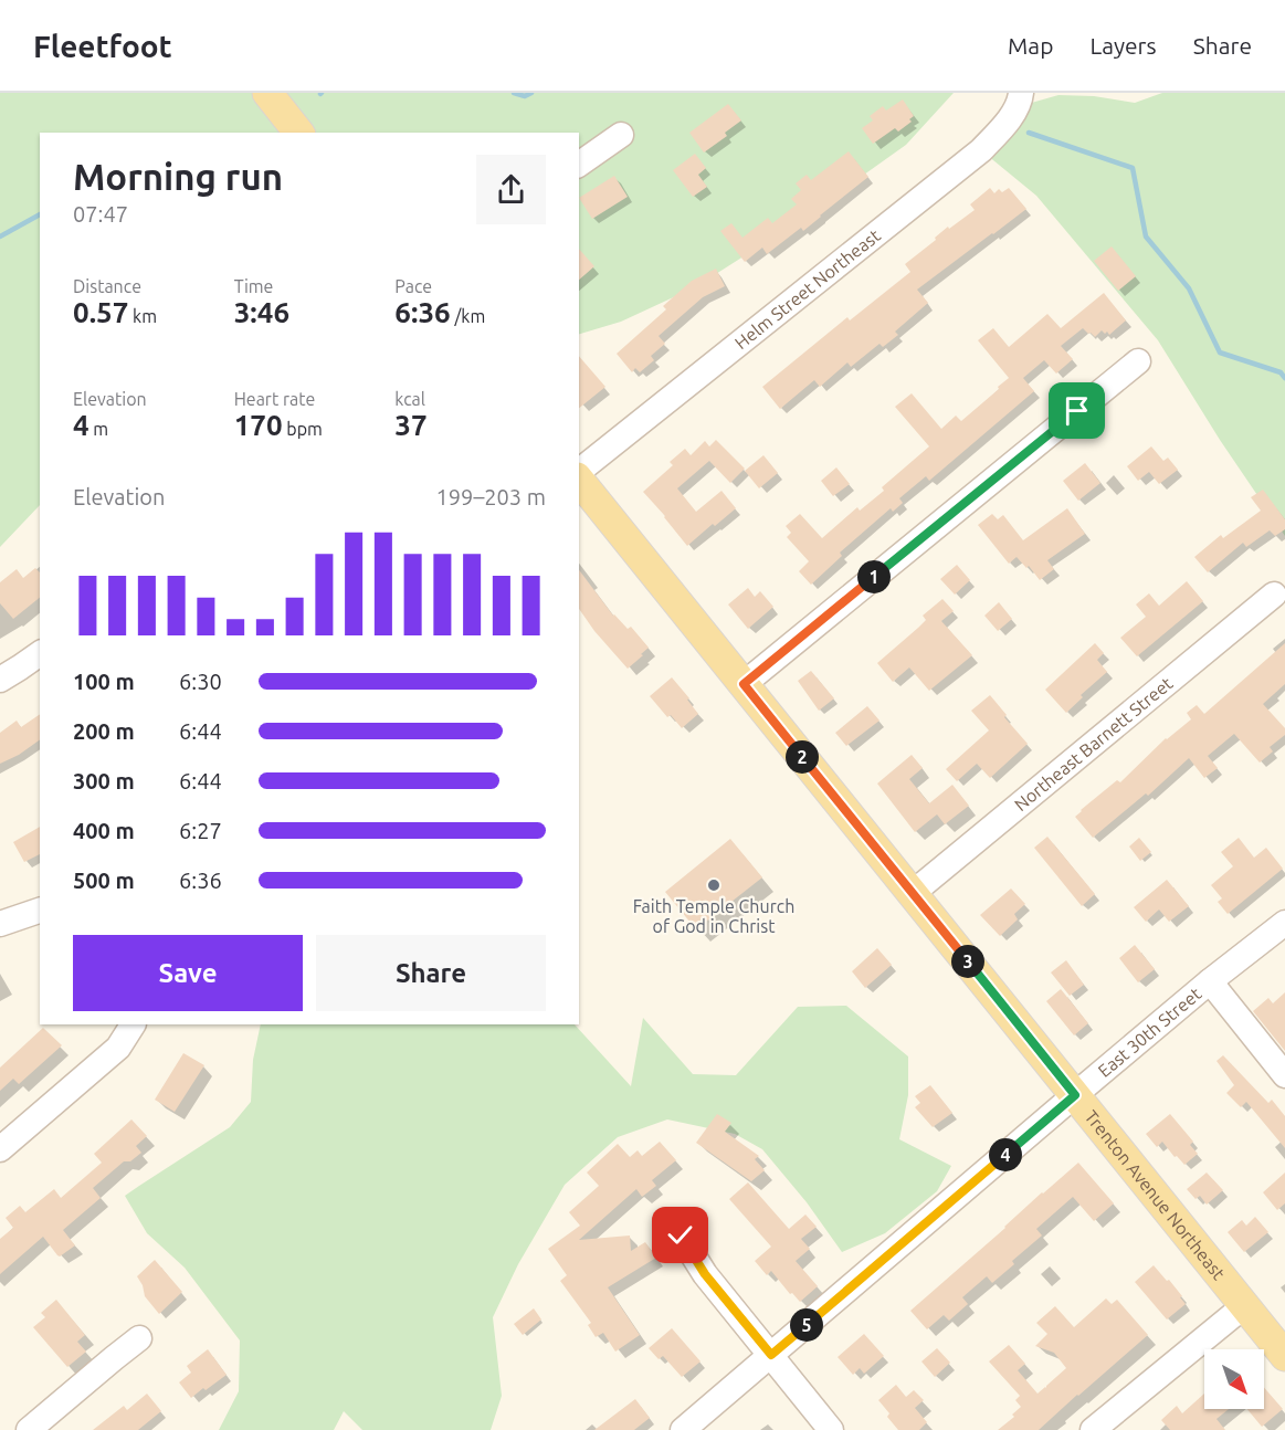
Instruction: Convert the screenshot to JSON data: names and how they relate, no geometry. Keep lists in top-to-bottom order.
{
  "streets": {
    "main road": ["Trenton Avenue Northeast"],
    "street": ["Helm Street Northeast", "Northeast Barnett Street", "East 30th Street"]
  },
  "crossings": [
    ["Northeast Barnett Street", "Trenton Avenue Northeast"],
    ["East 30th Street", "Trenton Avenue Northeast"]
  ],
  "places": ["Faith Temple Church of God in Christ"],
  "north": "bottom right",
  "page": {
    "header": "Fleetfoot",
    "nav": ["Map", "Layers", "Share"],
    "heading": ["Morning run", "07:47"],
    "stats": [
      ["Distance", "0.57 km"],
      ["Time", "3:46"],
      ["Pace", "6:36 /km"],
      ["Elevation", "4 m"],
      ["Heart rate", "170 bpm"],
      ["kcal", "37"]
    ],
    "chart": ["Elevation", "199–203 m"],
    "pins": [
      "1",
      "2",
      "3",
      "4",
      "5"
    ],
    "list": [
      {
        "name": "100 m",
        "note": "6:30"
      },
      {
        "name": "200 m",
        "note": "6:44"
      },
      {
        "name": "300 m",
        "note": "6:44"
      },
      {
        "name": "400 m",
        "note": "6:27"
      },
      {
        "name": "500 m",
        "note": "6:36"
      }
    ],
    "buttons": ["Save", "Share"]
  }
}
